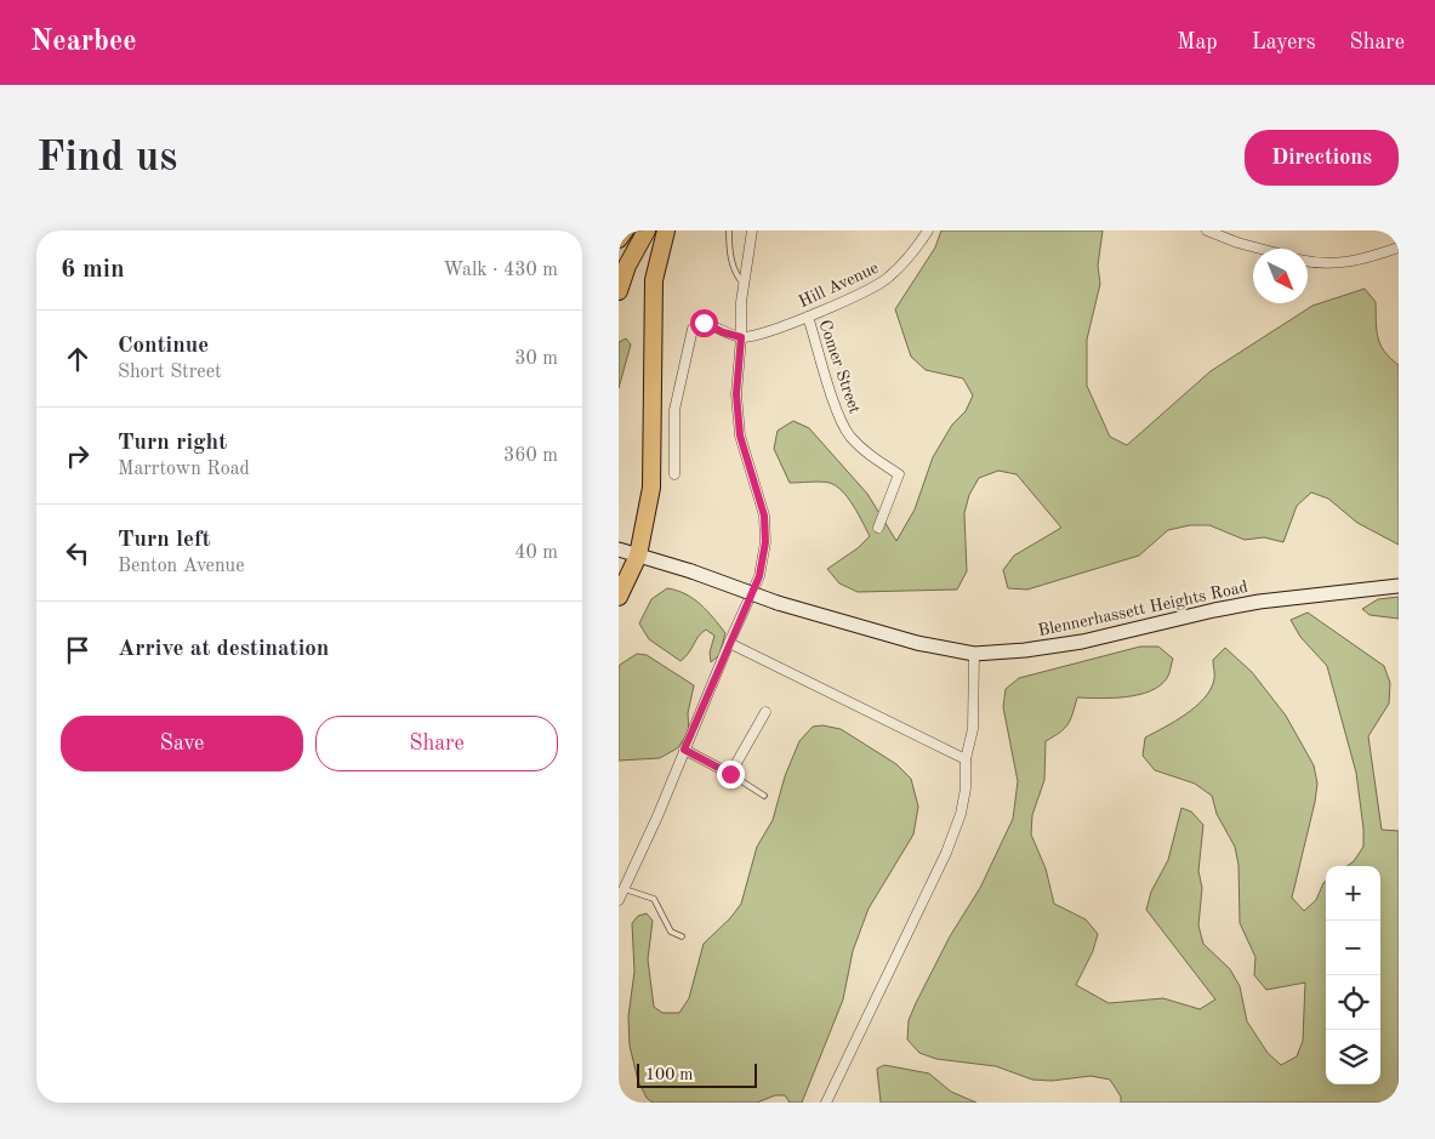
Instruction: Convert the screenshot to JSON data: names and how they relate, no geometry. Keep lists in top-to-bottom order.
{
  "streets": {
    "street": ["Hill Avenue", "Comer Street", "Blennerhassett Heights Road"]
  },
  "crossings": [
    ["Hill Avenue", "Comer Street"]
  ],
  "scale_bar": "100 m",
  "north": "bottom right",
  "page": {
    "header": "Nearbee",
    "nav": ["Map", "Layers", "Share"],
    "buttons": [
      "Directions",
      ["Save", "Share"]
    ],
    "title": "Find us",
    "heading": ["6 min", "Walk · 430 m"],
    "list": [
      ["Continue", "Short Street", "30 m"],
      ["Turn right", "Marrtown Road", "360 m"],
      ["Turn left", "Benton Avenue", "40 m"],
      "Arrive at destination"
    ],
    "map_buttons": ["+", "−"],
    "scale": "100 m"
  }
}
